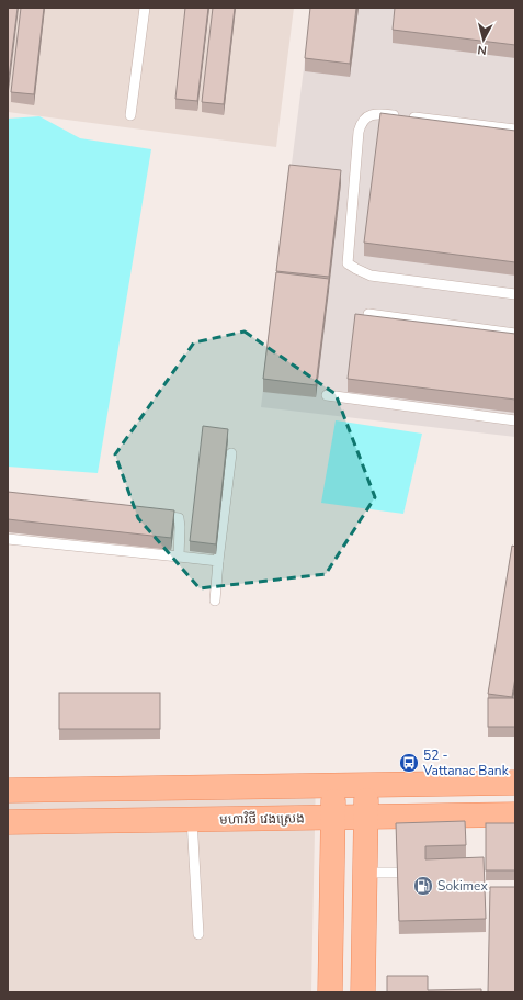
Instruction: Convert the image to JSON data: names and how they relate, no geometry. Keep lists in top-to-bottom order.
{
  "streets": {
    "main road": ["មហាវិថី វេងស្រេង"]
  },
  "places": {
    "bus stop": ["52 - Vattanac Bank"],
    "fuel station": ["Sokimex"]
  },
  "north": "bottom"
}
